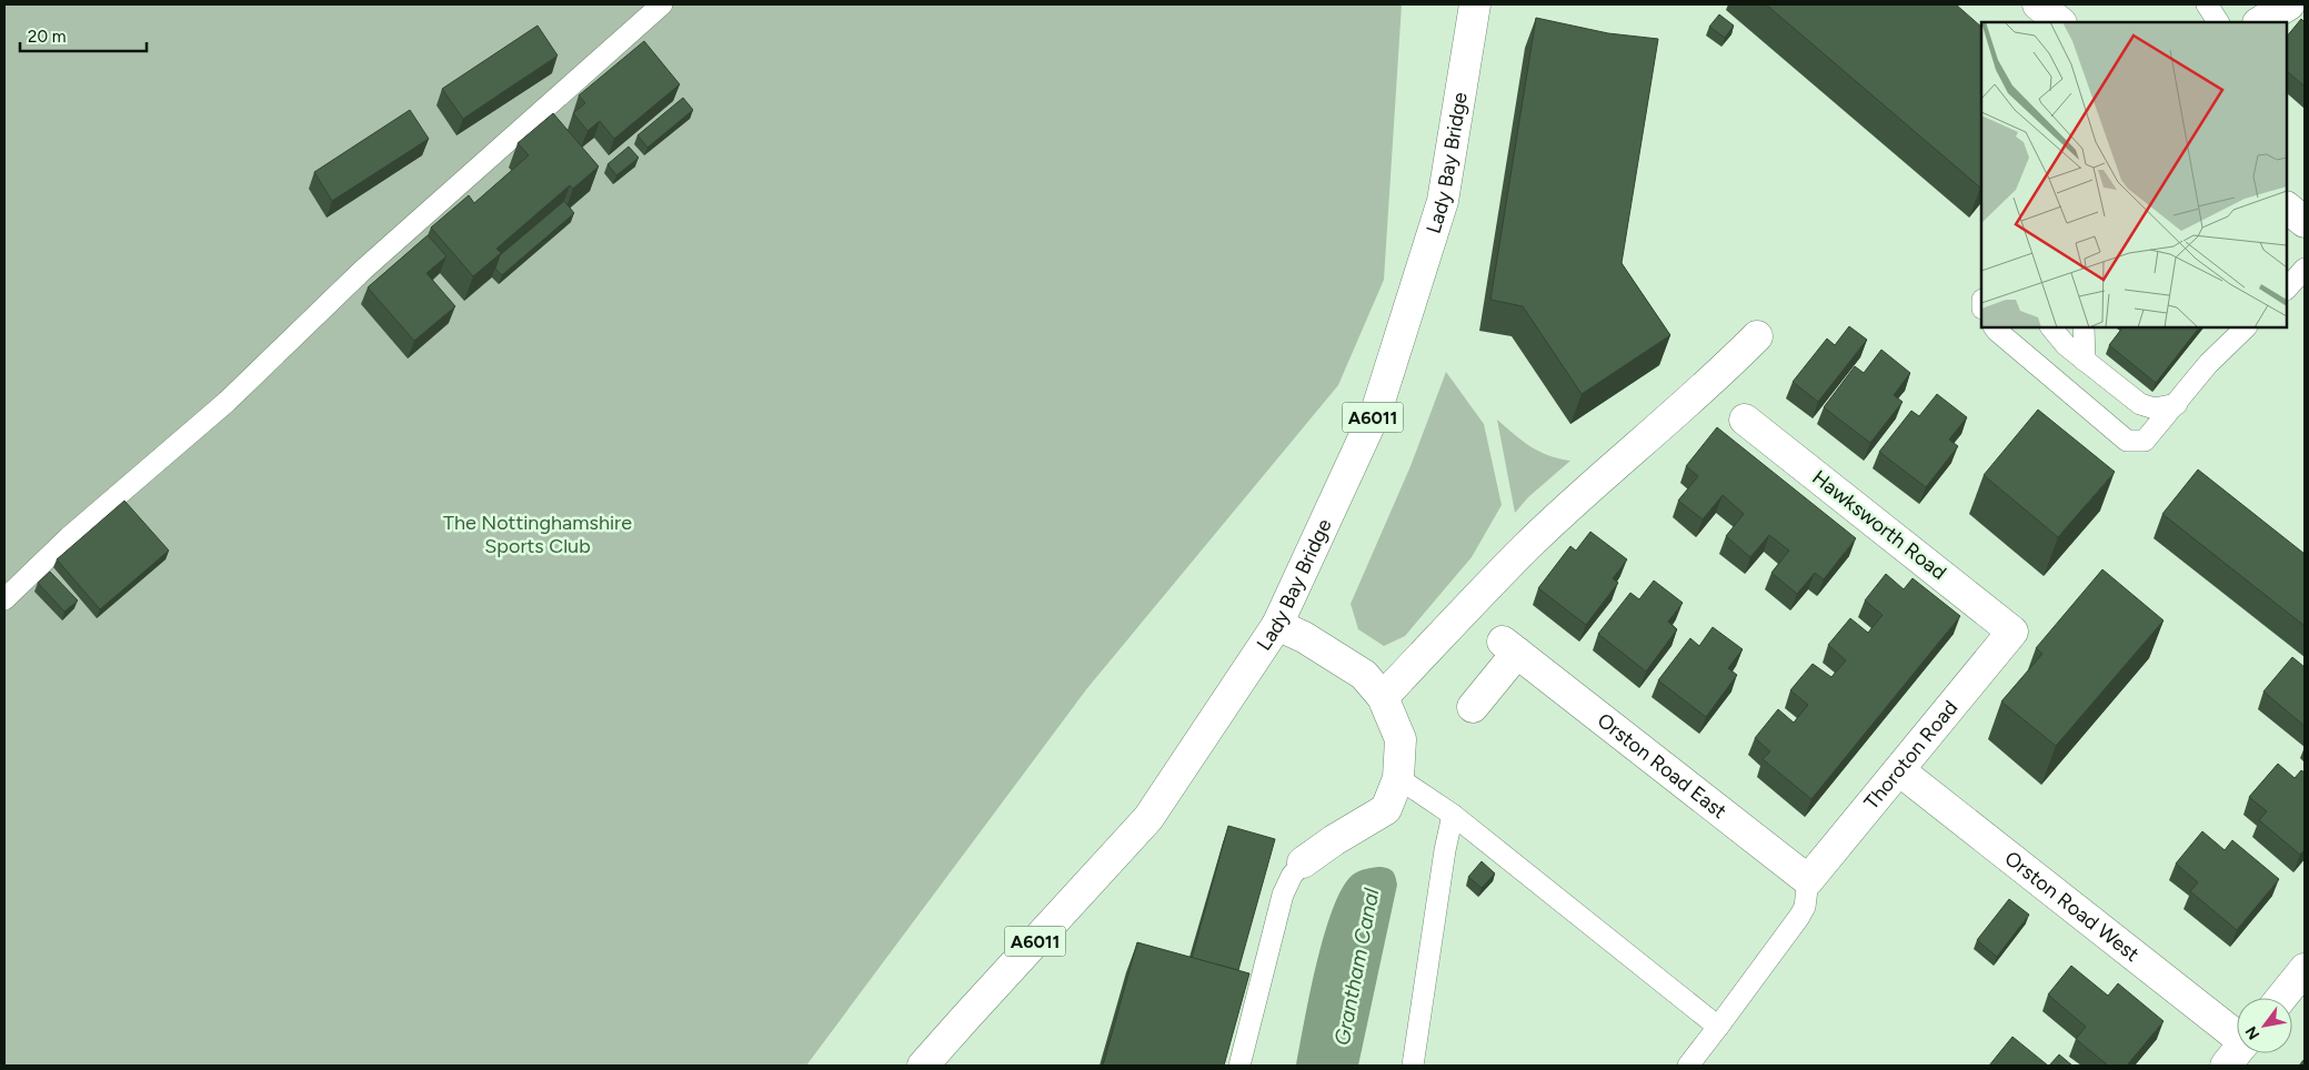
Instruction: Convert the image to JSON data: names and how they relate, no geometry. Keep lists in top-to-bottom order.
{
  "streets": {
    "main road": [
      "Lady Bay Bridge",
      "A6011",
      "Hawksworth Road",
      "Thoroton Road",
      "Orston Road East",
      "Orston Road West"
    ]
  },
  "crossings": [
    ["Hawksworth Road", "Thoroton Road"],
    ["Thoroton Road", "Orston Road East"],
    ["Thoroton Road", "Orston Road West"]
  ],
  "water": ["Grantham Canal"],
  "parks": ["The Nottinghamshire Sports Club"],
  "scale_bar": "20 m",
  "north": "bottom left"
}
